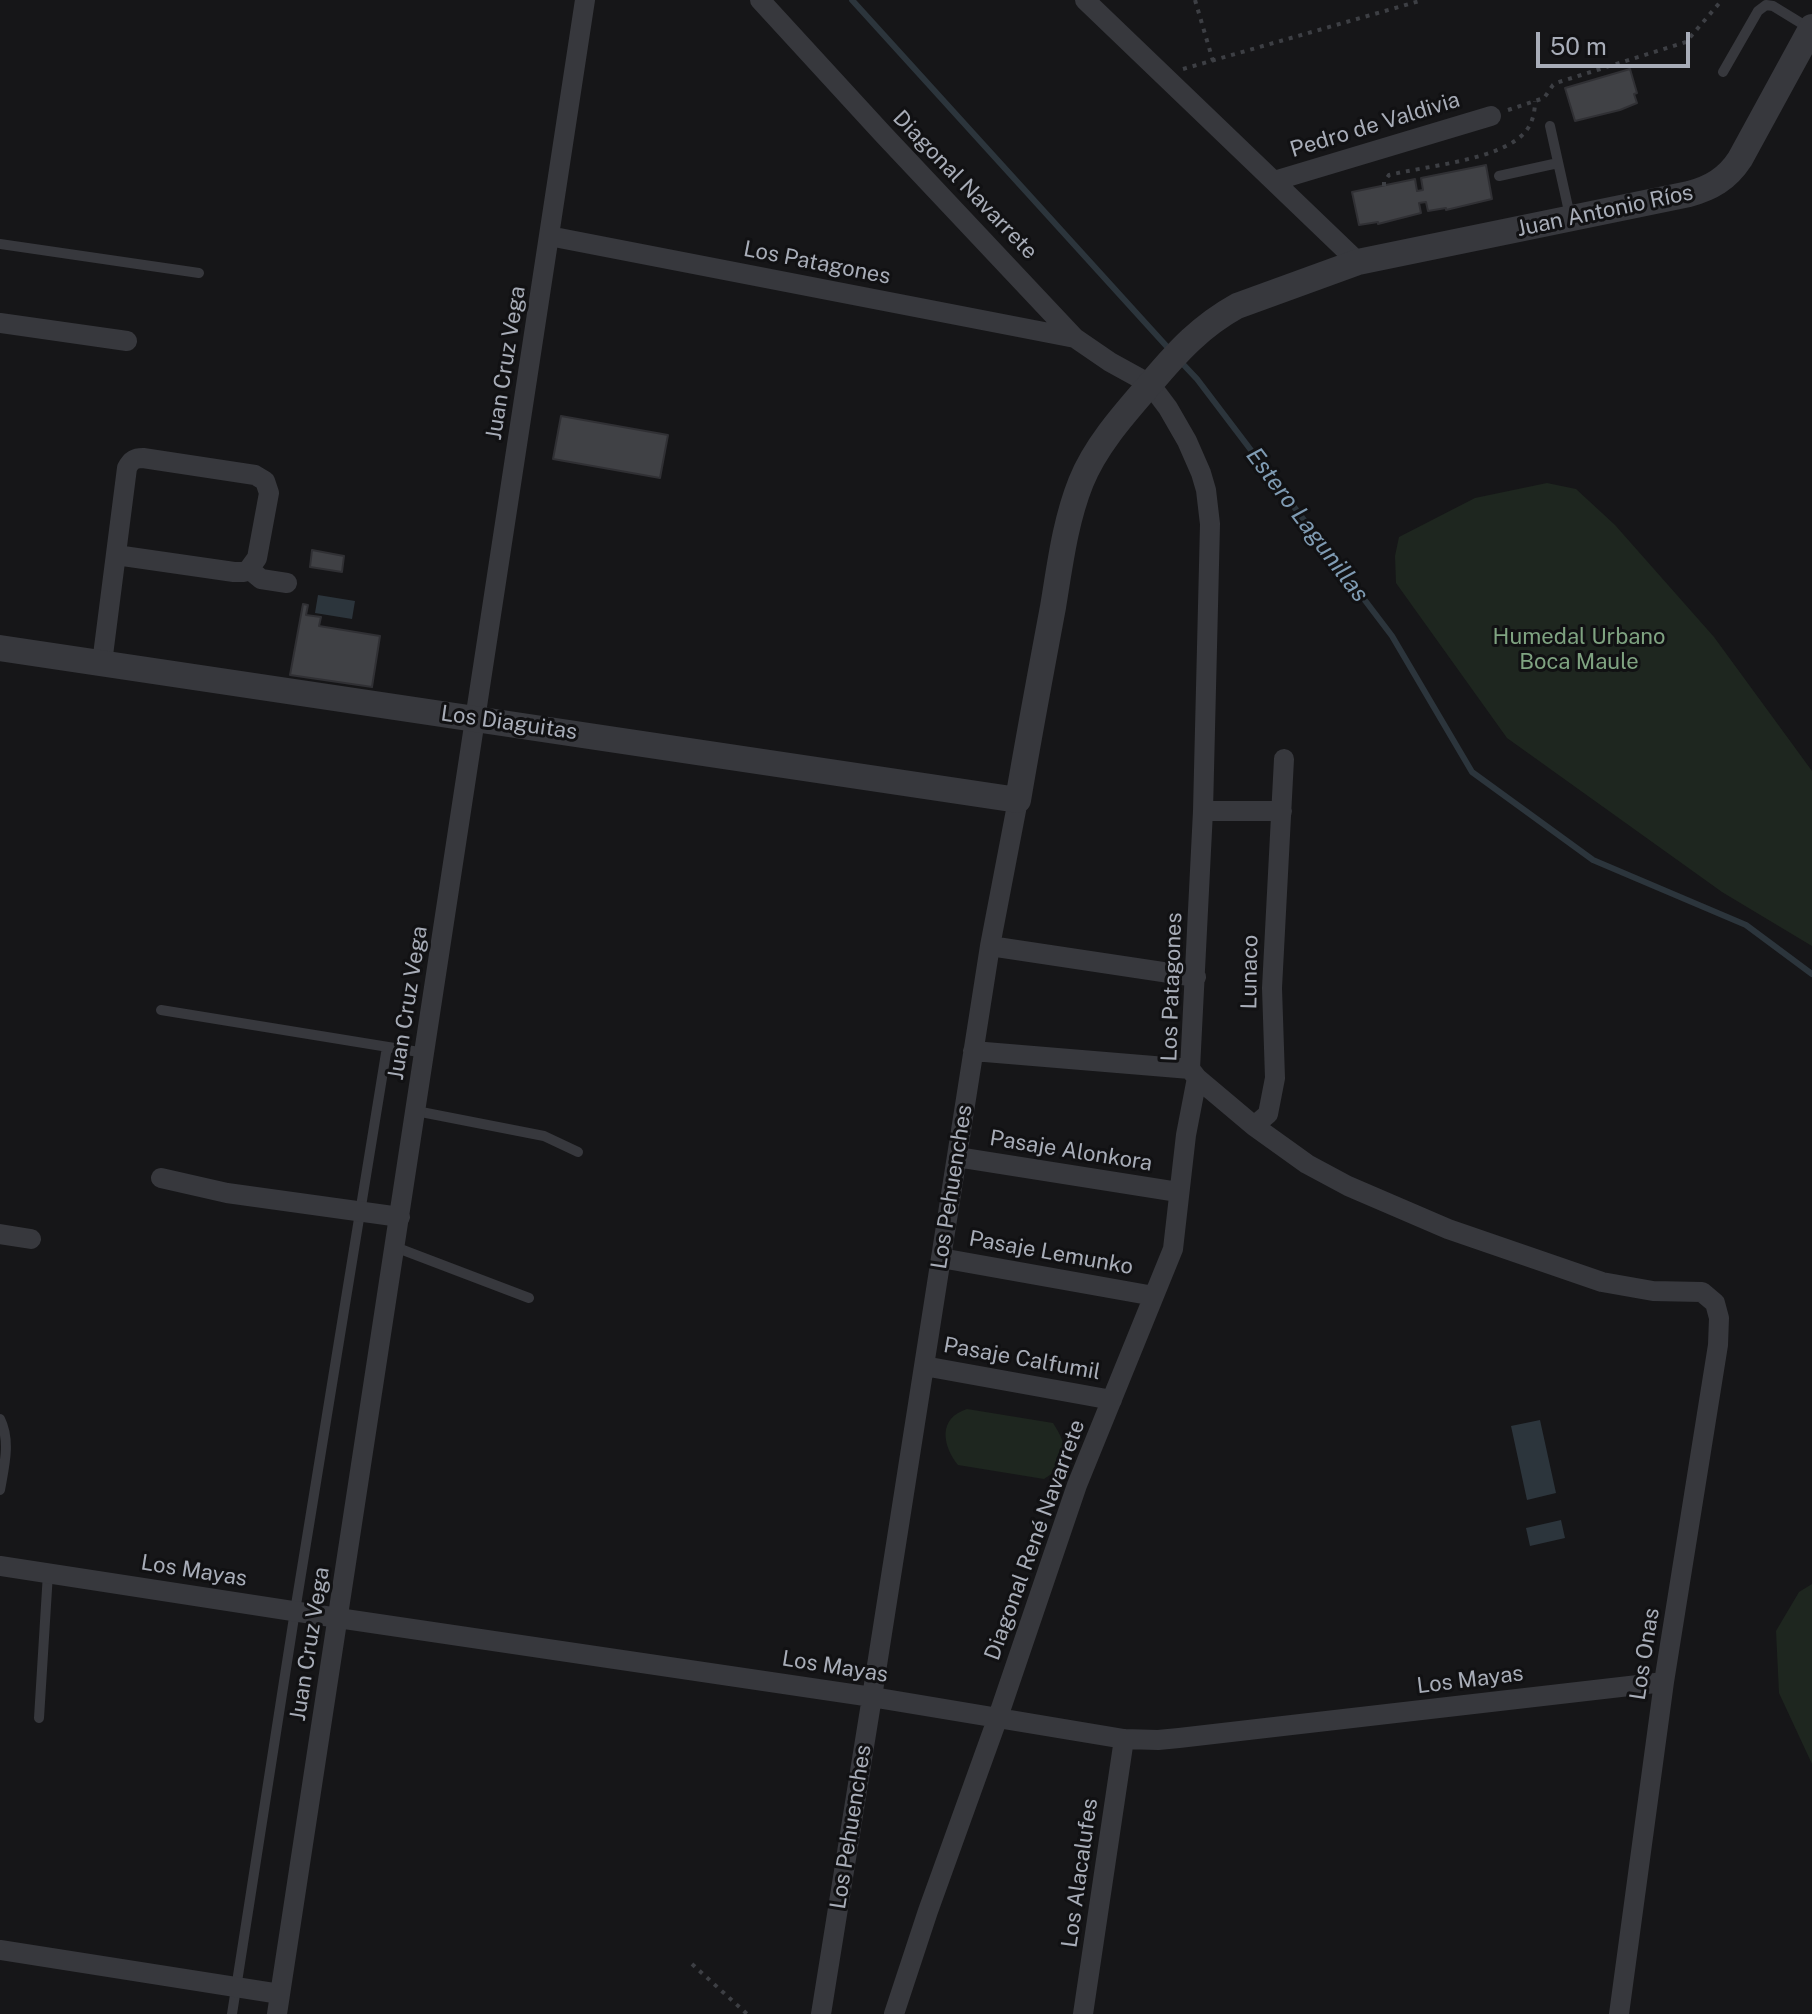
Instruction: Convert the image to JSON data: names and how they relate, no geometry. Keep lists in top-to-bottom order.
{
  "streets": {
    "street": [
      "Pedro de Valdivia",
      "Diagonal Navarrete",
      "Juan Antonio Ríos",
      "Los Patagones",
      "Juan Cruz Vega",
      "Los Diaguitas",
      "Lunaco",
      "Pasaje Alonkora",
      "Los Pehuenches",
      "Pasaje Lemunko",
      "Pasaje Calfumil",
      "Diagonal René Navarrete",
      "Los Mayas",
      "Los Onas",
      "Los Alacalufes"
    ]
  },
  "crossings": [
    ["Diagonal Navarrete", "Juan Antonio Ríos"],
    ["Diagonal Navarrete", "Los Patagones"],
    ["Diagonal Navarrete", "Los Pehuenches"],
    ["Juan Antonio Ríos", "Los Patagones"],
    ["Juan Antonio Ríos", "Los Pehuenches"],
    ["Los Patagones", "Juan Cruz Vega"],
    ["Los Patagones", "Lunaco"],
    ["Los Patagones", "Los Pehuenches"],
    ["Los Patagones", "Diagonal René Navarrete"],
    ["Los Patagones", "Los Onas"],
    ["Juan Cruz Vega", "Los Diaguitas"],
    ["Juan Cruz Vega", "Los Mayas"],
    ["Los Diaguitas", "Los Pehuenches"],
    ["Pasaje Alonkora", "Los Pehuenches"],
    ["Pasaje Alonkora", "Diagonal René Navarrete"],
    ["Los Pehuenches", "Pasaje Lemunko"],
    ["Los Pehuenches", "Pasaje Calfumil"],
    ["Los Pehuenches", "Los Mayas"],
    ["Pasaje Lemunko", "Diagonal René Navarrete"],
    ["Pasaje Calfumil", "Diagonal René Navarrete"],
    ["Diagonal René Navarrete", "Los Mayas"],
    ["Los Mayas", "Los Onas"],
    ["Los Mayas", "Los Alacalufes"]
  ],
  "water": ["Estero Lagunillas"],
  "parks": ["Humedal Urbano Boca Maule"],
  "scale_bar": "50 m"
}
